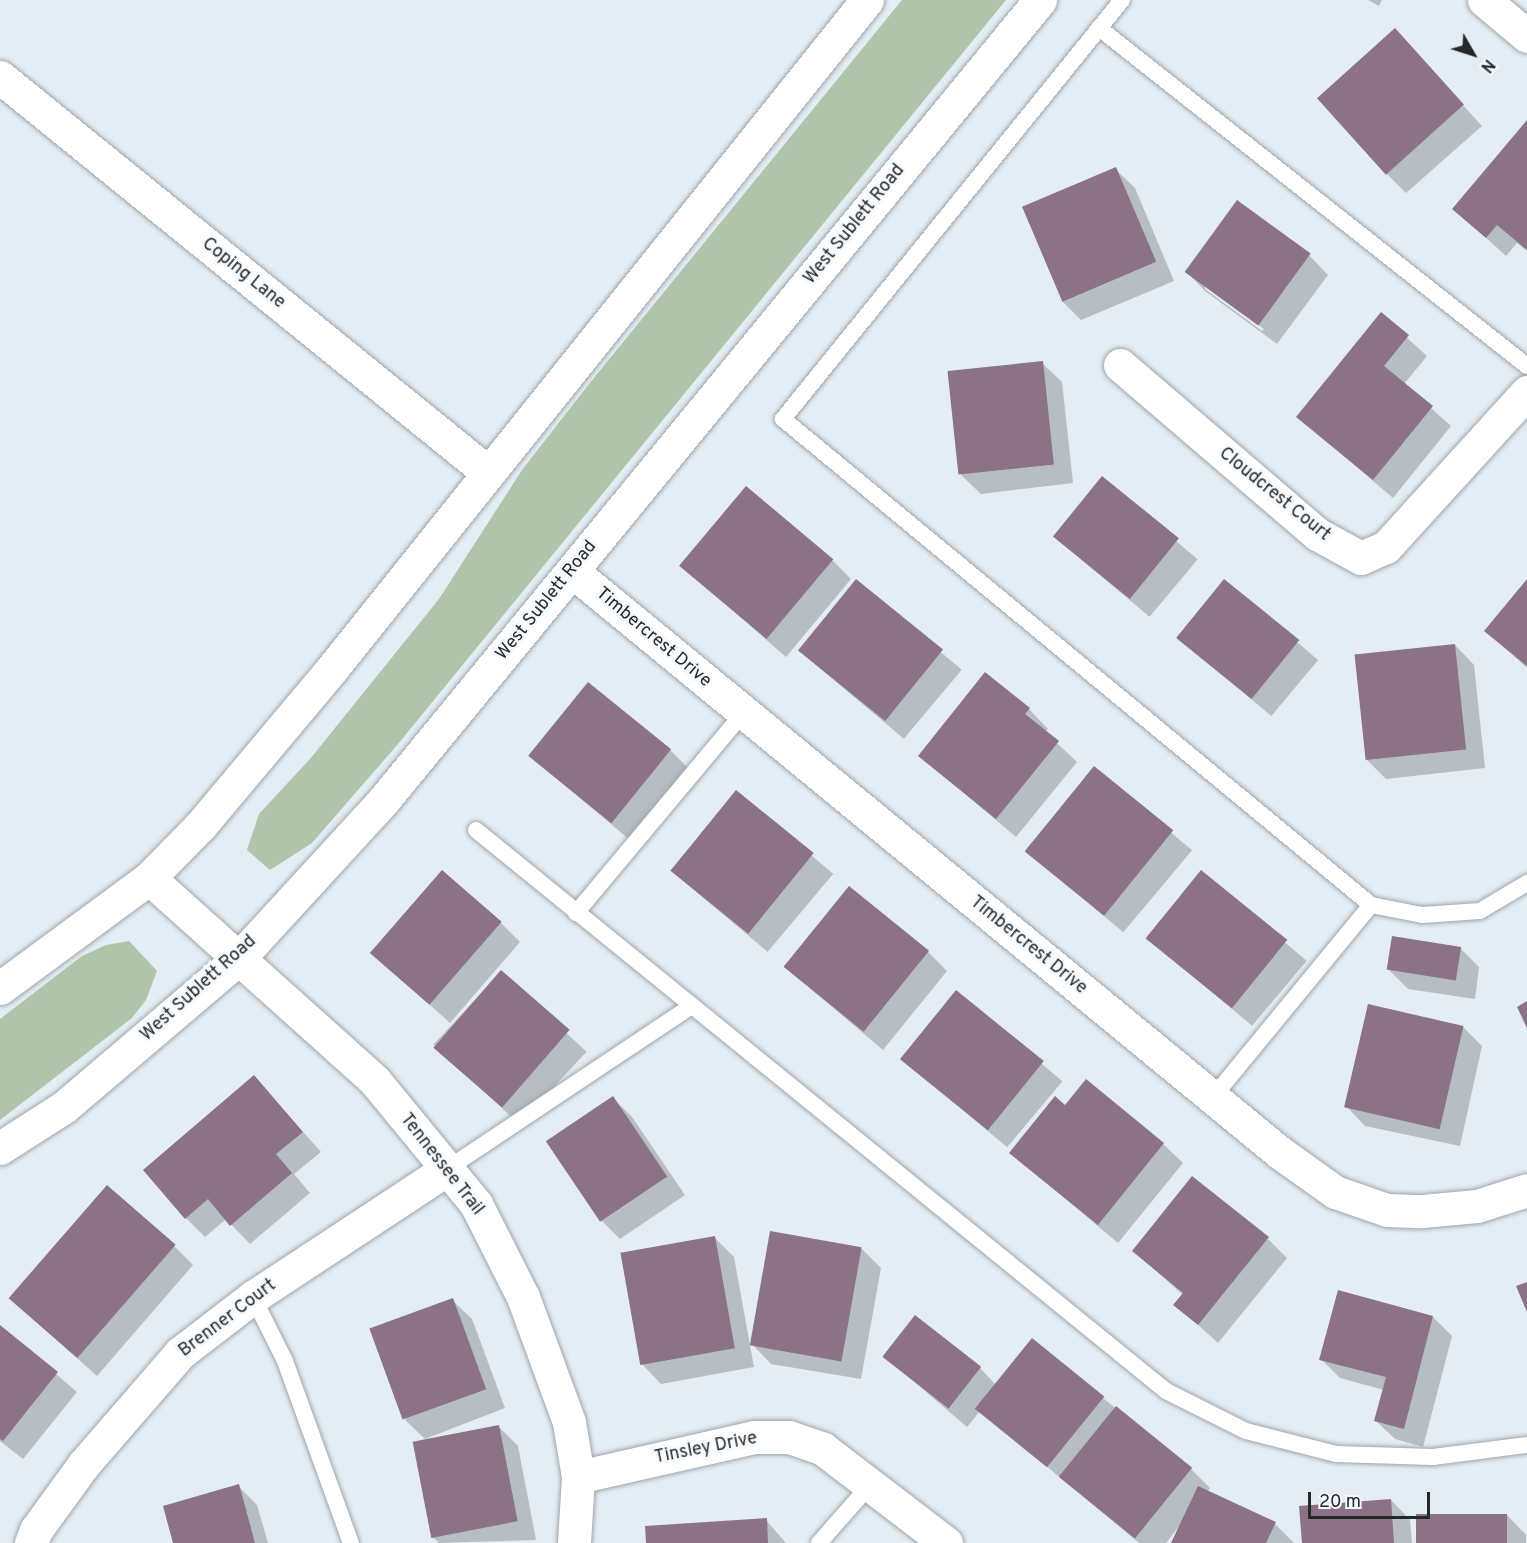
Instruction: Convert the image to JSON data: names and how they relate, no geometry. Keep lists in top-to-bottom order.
{
  "streets": {
    "street": [
      "West Sublett Road",
      "Coping Lane",
      "Cloudcrest Court",
      "Timbercrest Drive",
      "Tennessee Trail",
      "Brenner Court",
      "Tinsley Drive"
    ]
  },
  "crossings": [
    ["West Sublett Road", "Timbercrest Drive"],
    ["West Sublett Road", "Tennessee Trail"],
    ["Tennessee Trail", "Brenner Court"],
    ["Tennessee Trail", "Tinsley Drive"]
  ],
  "scale_bar": "20 m",
  "north": "bottom right"
}
